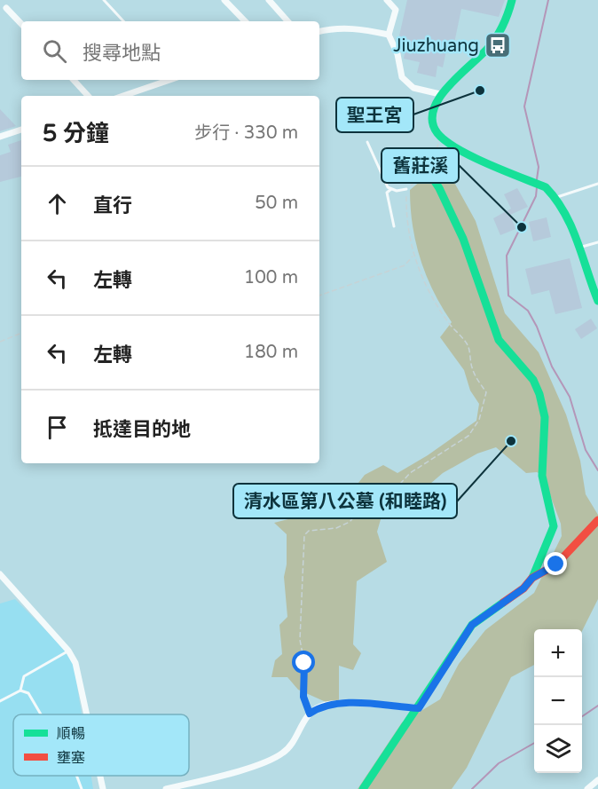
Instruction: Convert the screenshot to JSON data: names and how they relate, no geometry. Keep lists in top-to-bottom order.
{
  "places": {
    "bus stop": ["Jiuzhuang"],
    "other": ["聖王宮", "舊莊溪", "清水區第八公墓 (和睦路)"]
  },
  "legend": ["順暢", "壅塞"],
  "page": {
    "search": "搜尋地點",
    "heading": ["5 分鐘", "步行 · 330 m"],
    "list": [
      ["直行", "50 m"],
      ["左轉", "100 m"],
      ["左轉", "180 m"],
      "抵達目的地"
    ],
    "map_buttons": ["+", "−"]
  }
}
